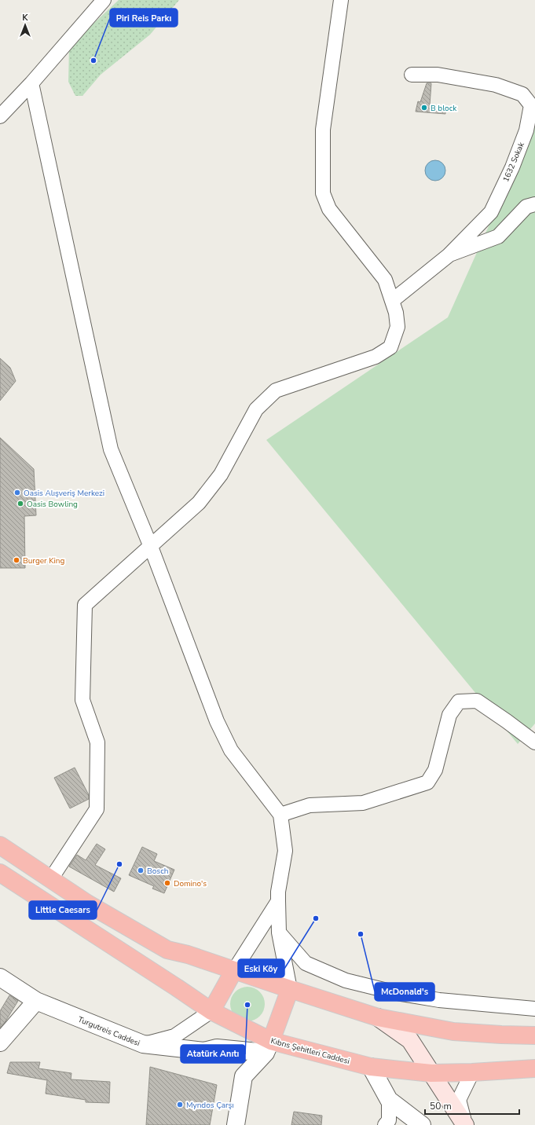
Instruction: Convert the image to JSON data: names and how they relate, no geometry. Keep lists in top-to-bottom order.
{
  "streets": {
    "highway": ["Kıbrıs Şehitleri Caddesi"],
    "street": ["1632 Sokak", "Turgutreis Caddesi"]
  },
  "crossings": [
    ["Turgutreis Caddesi", "Kıbrıs Şehitleri Caddesi"]
  ],
  "places": [
    "Piri Reis Parkı",
    "B block",
    "Oasis Alışveriş Merkezi",
    "Oasis Bowling",
    "Burger King",
    "Little Caesars",
    "Bosch",
    "Domino's",
    "Eski Köy",
    "McDonald's",
    "Atatürk Anıtı",
    "Myndos Çarşı"
  ],
  "scale_bar": "50 m",
  "north": "top"
}
